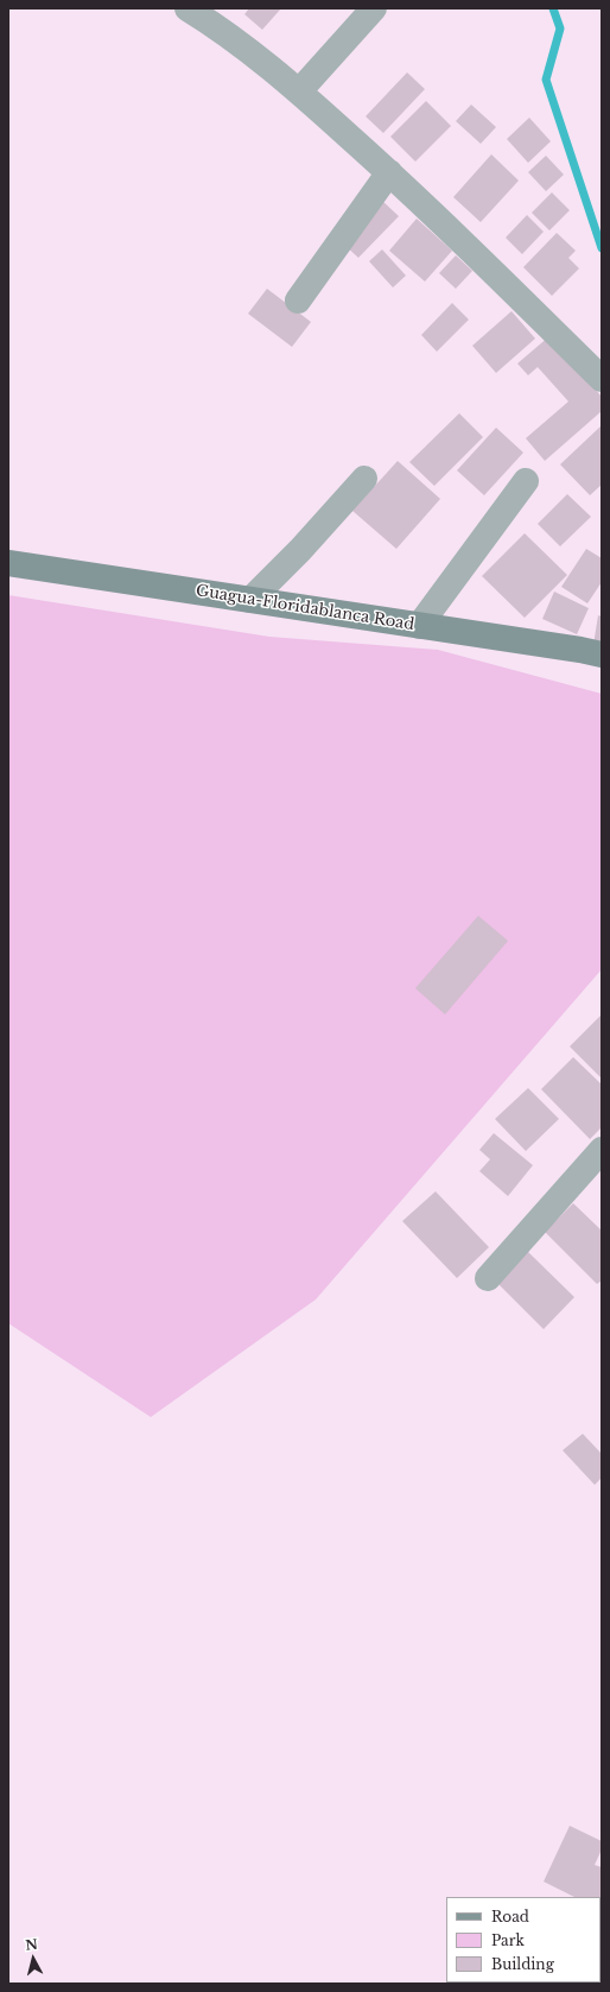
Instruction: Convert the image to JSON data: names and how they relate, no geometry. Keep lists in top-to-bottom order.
{
  "streets": {
    "main road": ["Guagua-Floridablanca Road"]
  },
  "legend": ["Road", "Park", "Building"],
  "north": "top"
}
